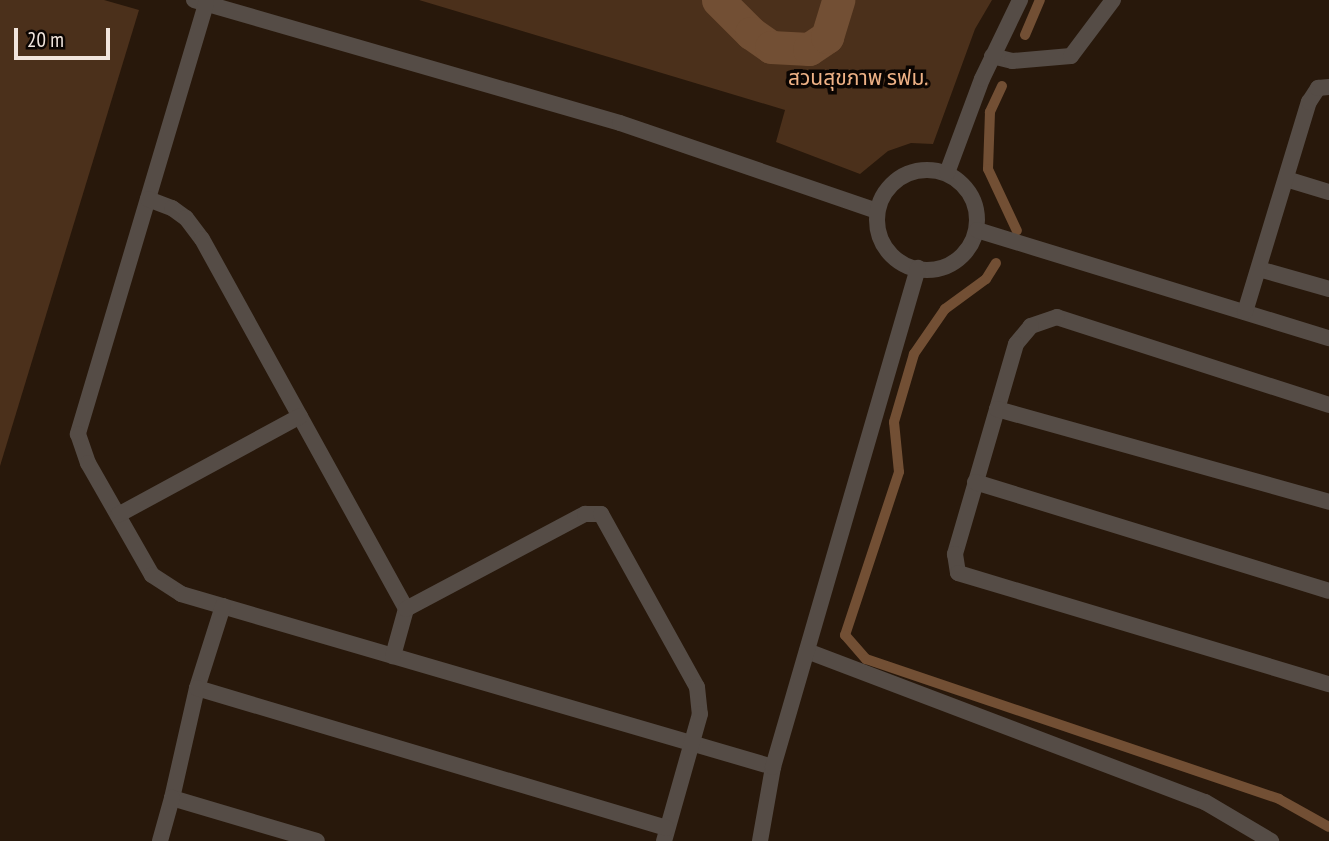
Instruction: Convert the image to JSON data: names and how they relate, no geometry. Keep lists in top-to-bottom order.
{
  "parks": ["สวนสุขภาพ รฟม."],
  "scale_bar": "20 m"
}
